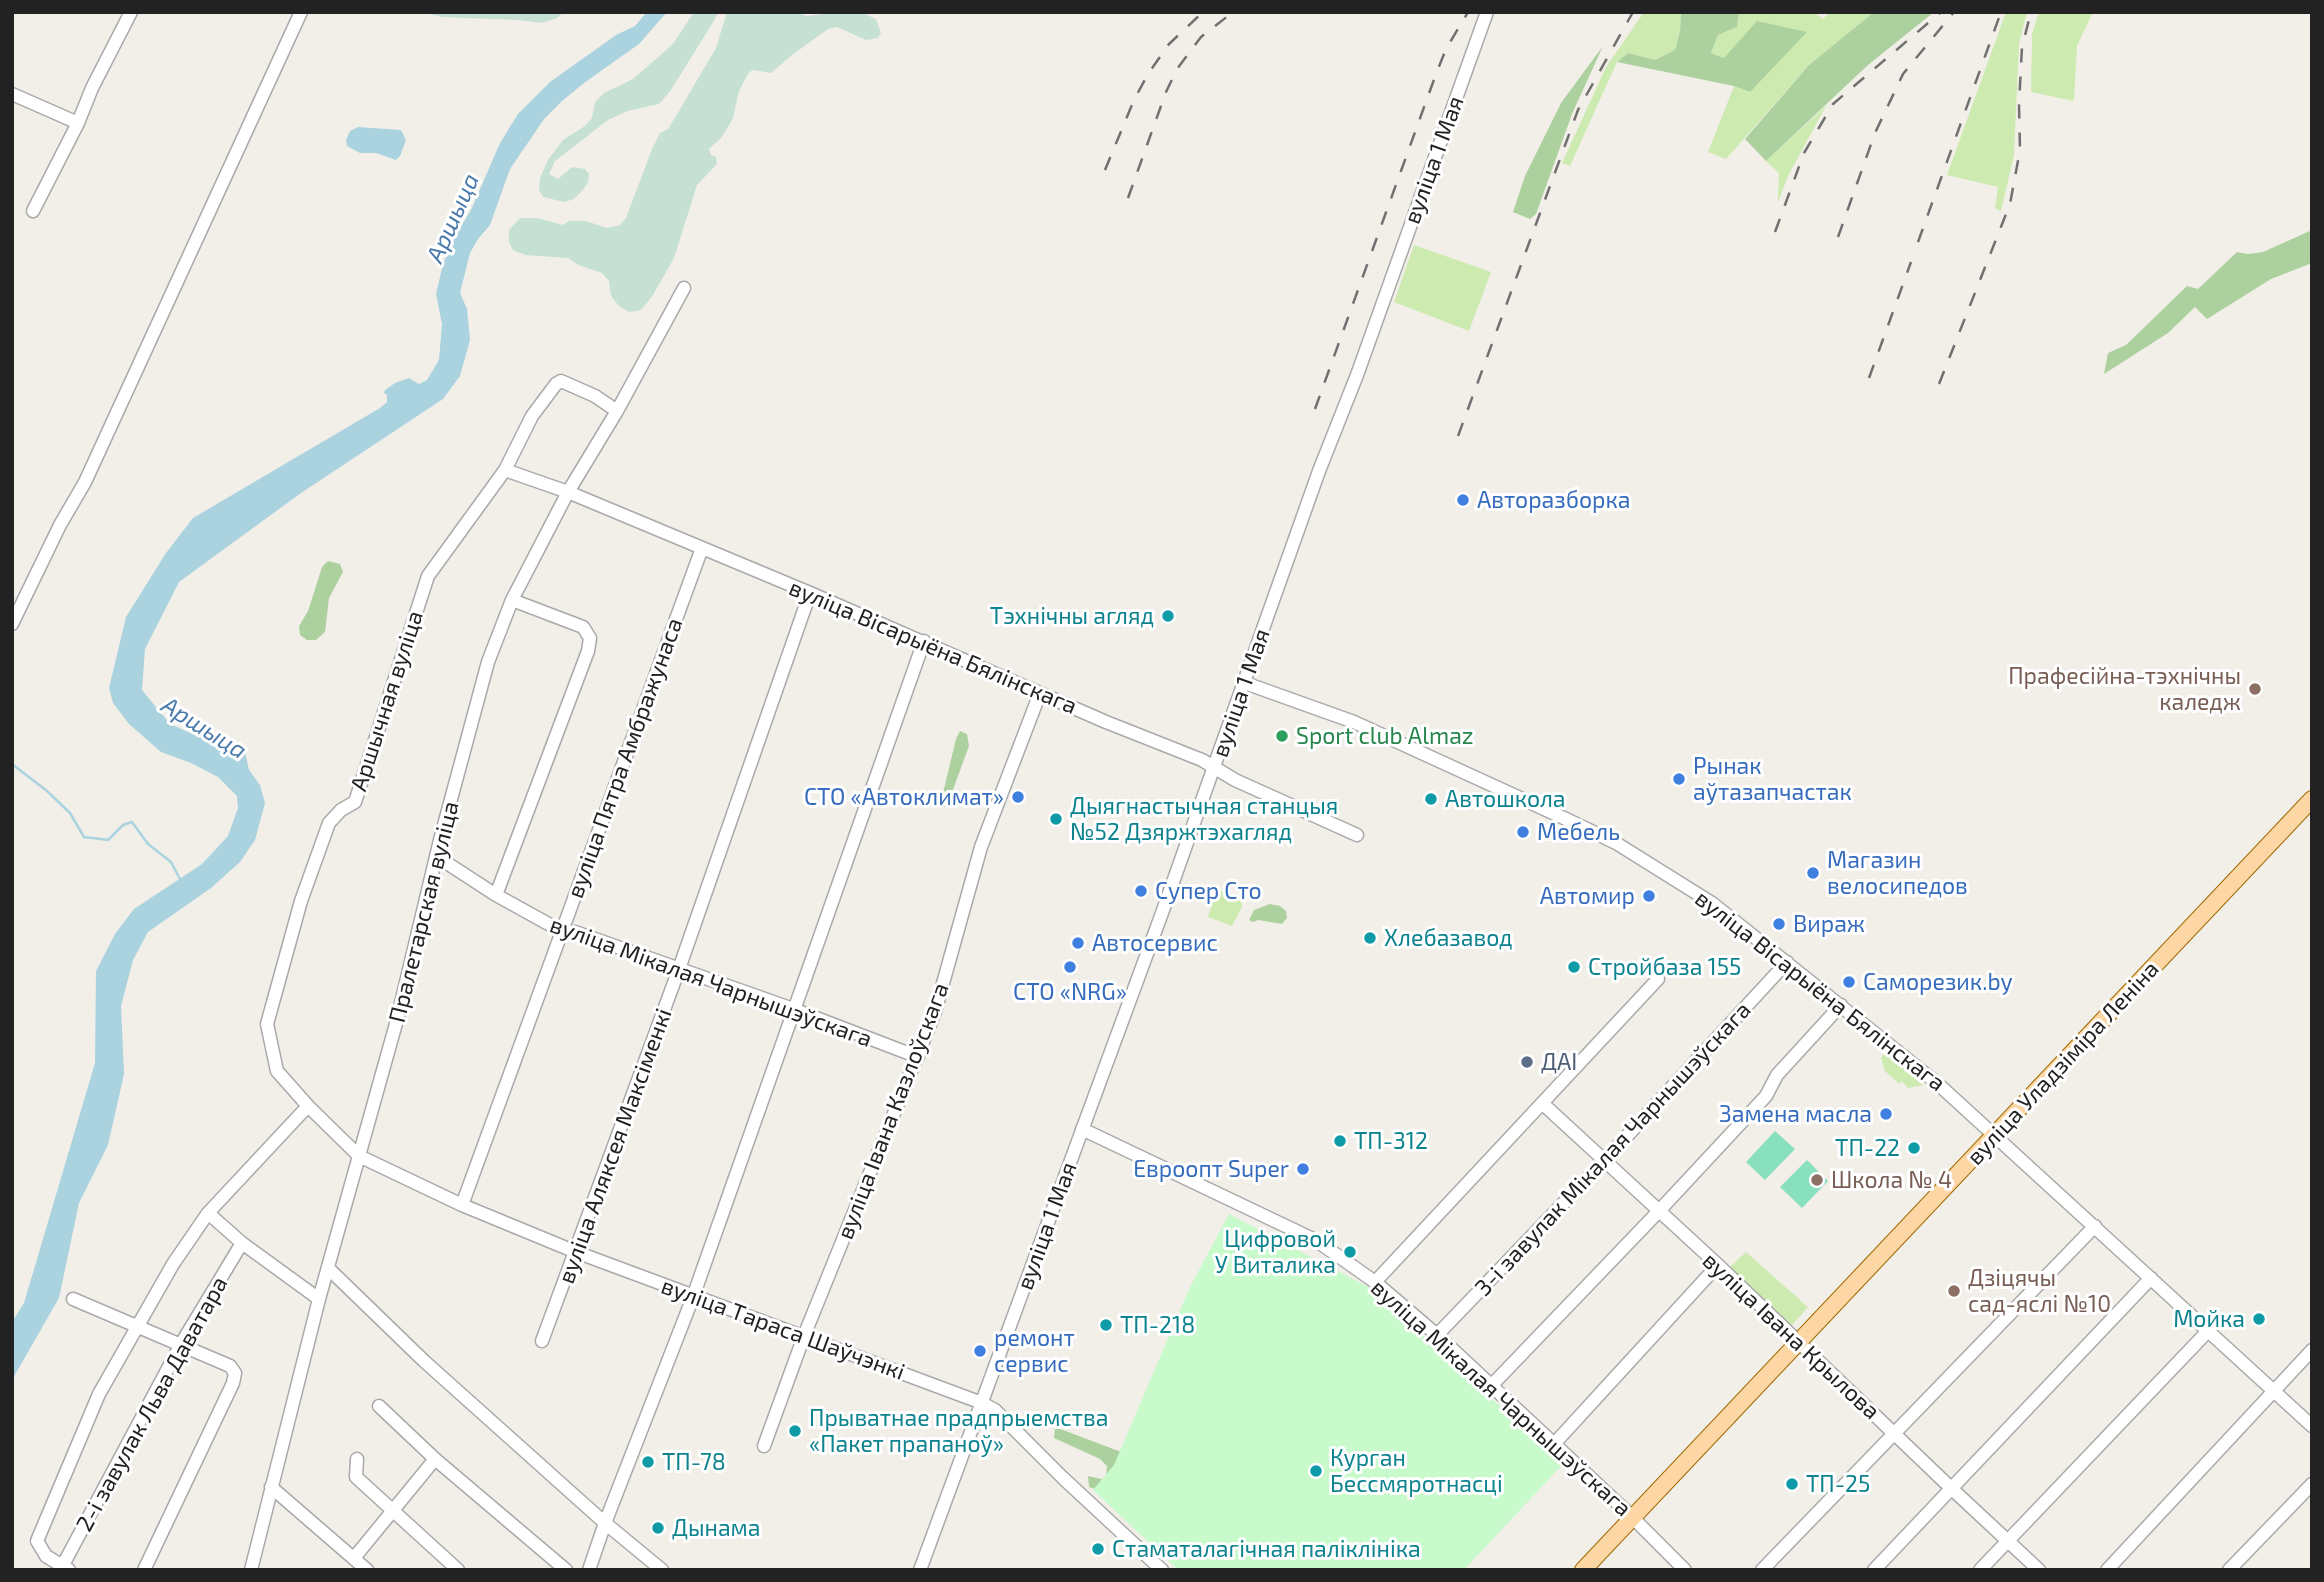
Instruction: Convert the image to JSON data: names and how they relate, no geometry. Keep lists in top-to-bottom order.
{
  "streets": {
    "main road": ["вуліца Уладзіміра Леніна"],
    "street": [
      "вуліца 1 Мая",
      "вуліца Вісарыёна Бялінскага",
      "Аршычная вуліца",
      "вуліца Пятра Амбражунаса",
      "Пралетарская вуліца",
      "вуліца Мікалая Чарнышэўскага",
      "вуліца Івана Казлоўскага",
      "вуліца Аляксея Максіменкі",
      "3-і завулак Мікалая Чарнышэўскага",
      "вуліца Тараса Шаўчэнкі",
      "вуліца Івана Крылова",
      "2-і завулак Льва Даватара"
    ]
  },
  "crossings": [
    ["вуліца 1 Мая", "вуліца Вісарыёна Бялінскага"],
    ["вуліца 1 Мая", "вуліца Мікалая Чарнышэўскага"],
    ["вуліца 1 Мая", "вуліца Тараса Шаўчэнкі"],
    ["вуліца Вісарыёна Бялінскага", "Аршычная вуліца"],
    ["вуліца Вісарыёна Бялінскага", "вуліца Пятра Амбражунаса"],
    ["вуліца Вісарыёна Бялінскага", "Пралетарская вуліца"],
    ["вуліца Вісарыёна Бялінскага", "вуліца Уладзіміра Леніна"],
    ["вуліца Вісарыёна Бялінскага", "вуліца Івана Казлоўскага"],
    ["вуліца Вісарыёна Бялінскага", "вуліца Аляксея Максіменкі"],
    ["вуліца Вісарыёна Бялінскага", "3-і завулак Мікалая Чарнышэўскага"],
    ["Аршычная вуліца", "Пралетарская вуліца"],
    ["Аршычная вуліца", "вуліца Тараса Шаўчэнкі"],
    ["вуліца Пятра Амбражунаса", "вуліца Мікалая Чарнышэўскага"],
    ["вуліца Пятра Амбражунаса", "вуліца Тараса Шаўчэнкі"],
    ["Пралетарская вуліца", "вуліца Мікалая Чарнышэўскага"],
    ["Пралетарская вуліца", "вуліца Тараса Шаўчэнкі"],
    ["вуліца Мікалая Чарнышэўскага", "вуліца Уладзіміра Леніна"],
    ["вуліца Мікалая Чарнышэўскага", "вуліца Івана Казлоўскага"],
    ["вуліца Мікалая Чарнышэўскага", "вуліца Аляксея Максіменкі"],
    ["вуліца Мікалая Чарнышэўскага", "3-і завулак Мікалая Чарнышэўскага"],
    ["вуліца Уладзіміра Леніна", "вуліца Івана Крылова"],
    ["вуліца Івана Казлоўскага", "вуліца Тараса Шаўчэнкі"],
    ["вуліца Аляксея Максіменкі", "вуліца Тараса Шаўчэнкі"],
    ["3-і завулак Мікалая Чарнышэўскага", "вуліца Івана Крылова"]
  ],
  "water": ["Аршыца"],
  "places": [
    "Авторазборка",
    "Тэхнічны агляд",
    "Прафесійна-тэхнічны каледж",
    "Sport club Almaz",
    "Рынак аўтазапчастак",
    "СТО «Автоклимат»",
    "Автошкола",
    "Дыягнастычная станцыя №52 Дзяржтэхагляд",
    "Мебель",
    "Магазин велосипедов",
    "Супер Сто",
    "Автомир",
    "Вираж",
    "Хлебазавод",
    "Автосервис",
    "СТО «NRG»",
    "Стройбаза 155",
    "Саморезик.by",
    "ДАІ",
    "Замена масла",
    "ТП-312",
    "ТП-22",
    "Евроопт Super",
    "Школа № 4",
    "Цифровой У Виталика",
    "Дзіцячы сад-яслі №10",
    "Мойка",
    "ТП-218",
    "ремонт сервис",
    "Прыватнае прадпрыемства «Пакет прапаноў»",
    "ТП-78",
    "Курган Бессмяротнасці",
    "ТП-25",
    "Дынама",
    "Стаматалагічная паліклініка"
  ]
}
